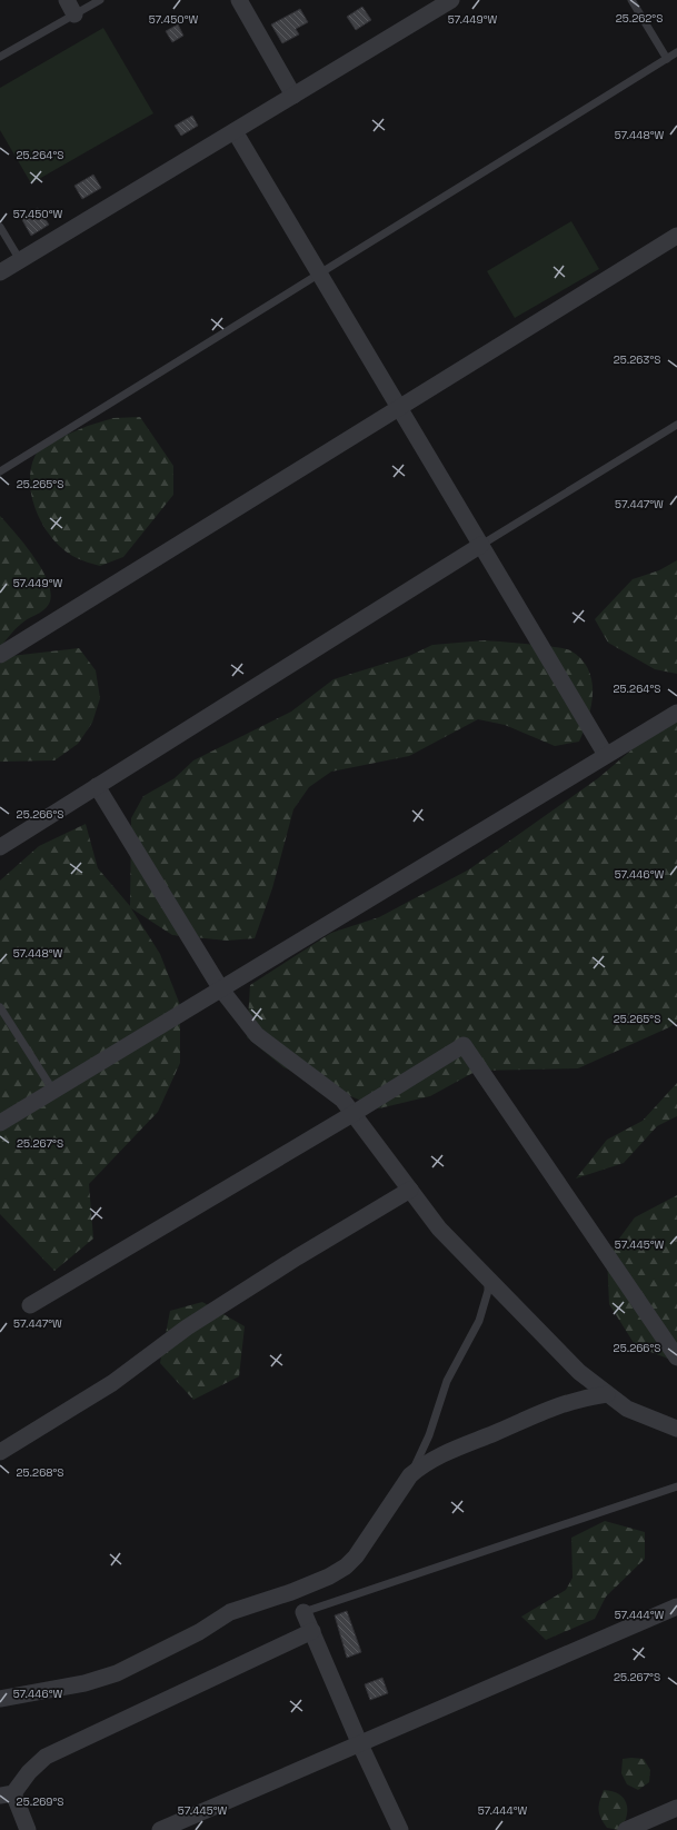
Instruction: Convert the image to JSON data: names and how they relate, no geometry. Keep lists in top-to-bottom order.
{
  "coordinates": [
    "25.262°S",
    "57.450°W",
    "57.449°W",
    "57.448°W",
    "25.264°S",
    "25.263°S",
    "25.265°S",
    "57.447°W",
    "25.266°S",
    "57.446°W",
    "25.267°S",
    "57.445°W",
    "25.268°S",
    "57.444°W",
    "25.269°S"
  ]
}
